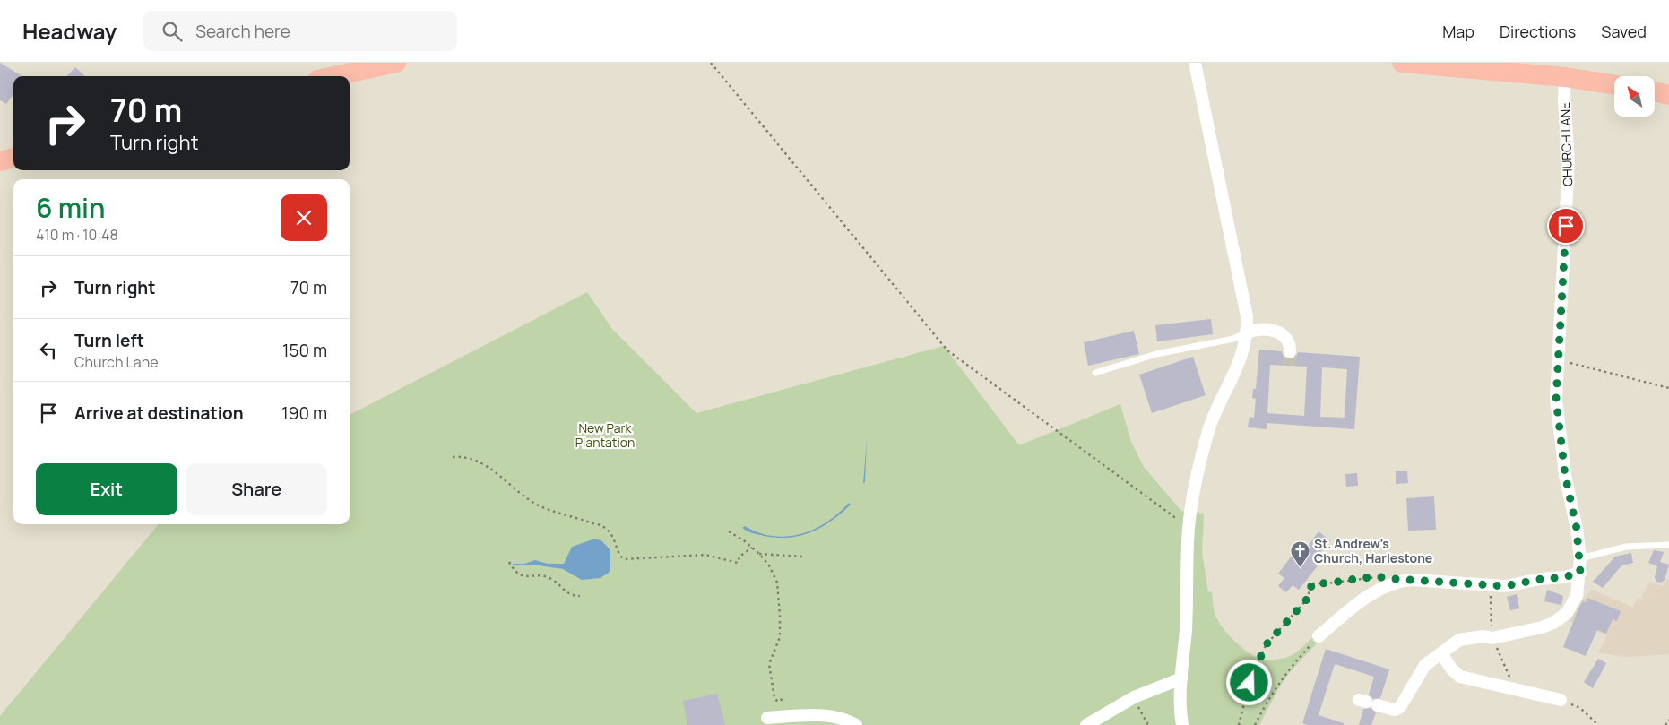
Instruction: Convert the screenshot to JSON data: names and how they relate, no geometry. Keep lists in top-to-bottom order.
{
  "streets": {
    "street": ["CHURCH LANE"]
  },
  "parks": ["New Park Plantation"],
  "places": {
    "church": ["St. Andrew's Church, Harlestone"]
  },
  "north": "top left",
  "page": {
    "header": "Headway",
    "search": "Search here",
    "nav": ["Map", "Directions", "Saved"],
    "turn": ["70 m", "Turn right"],
    "heading": ["6 min", "410 m · 10:48"],
    "list": [
      {
        "name": "Turn right",
        "value": "70 m"
      },
      {
        "name": "Turn left",
        "note": "Church Lane",
        "value": "150 m"
      },
      {
        "name": "Arrive at destination",
        "value": "190 m"
      }
    ],
    "buttons": ["Exit", "Share"]
  }
}
